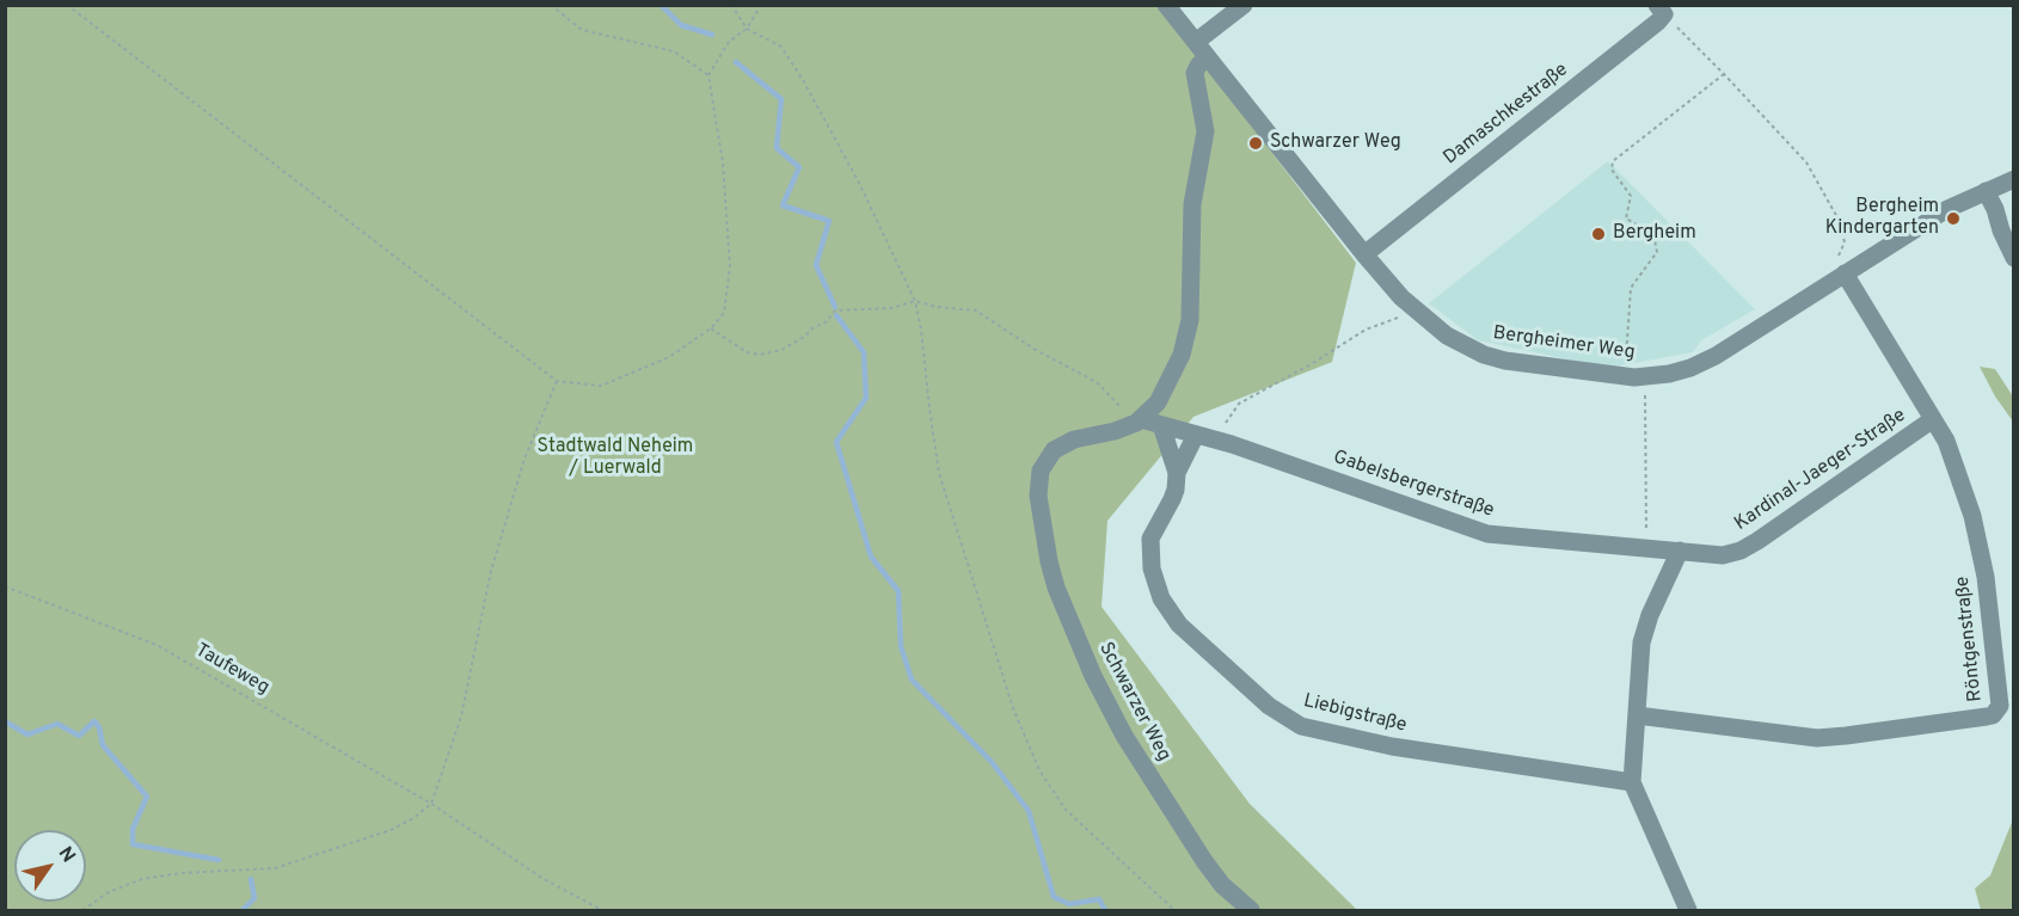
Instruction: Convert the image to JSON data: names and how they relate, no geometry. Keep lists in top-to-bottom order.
{
  "streets": {
    "street": [
      "Damaschkestraße",
      "Bergheimer Weg",
      "Kardinal-Jaeger-Straße",
      "Gabelsbergerstraße",
      "Röntgenstraße",
      "Schwarzer Weg",
      "Liebigstraße"
    ],
    "path": ["Taufeweg"]
  },
  "crossings": [
    ["Damaschkestraße", "Bergheimer Weg"],
    ["Bergheimer Weg", "Röntgenstraße"],
    ["Kardinal-Jaeger-Straße", "Gabelsbergerstraße"],
    ["Kardinal-Jaeger-Straße", "Röntgenstraße"],
    ["Gabelsbergerstraße", "Schwarzer Weg"],
    ["Gabelsbergerstraße", "Liebigstraße"]
  ],
  "parks": ["Stadtwald Neheim / Luerwald"],
  "places": ["Schwarzer Weg", "Bergheim Kindergarten", "Bergheim"],
  "north": "top right"
}
